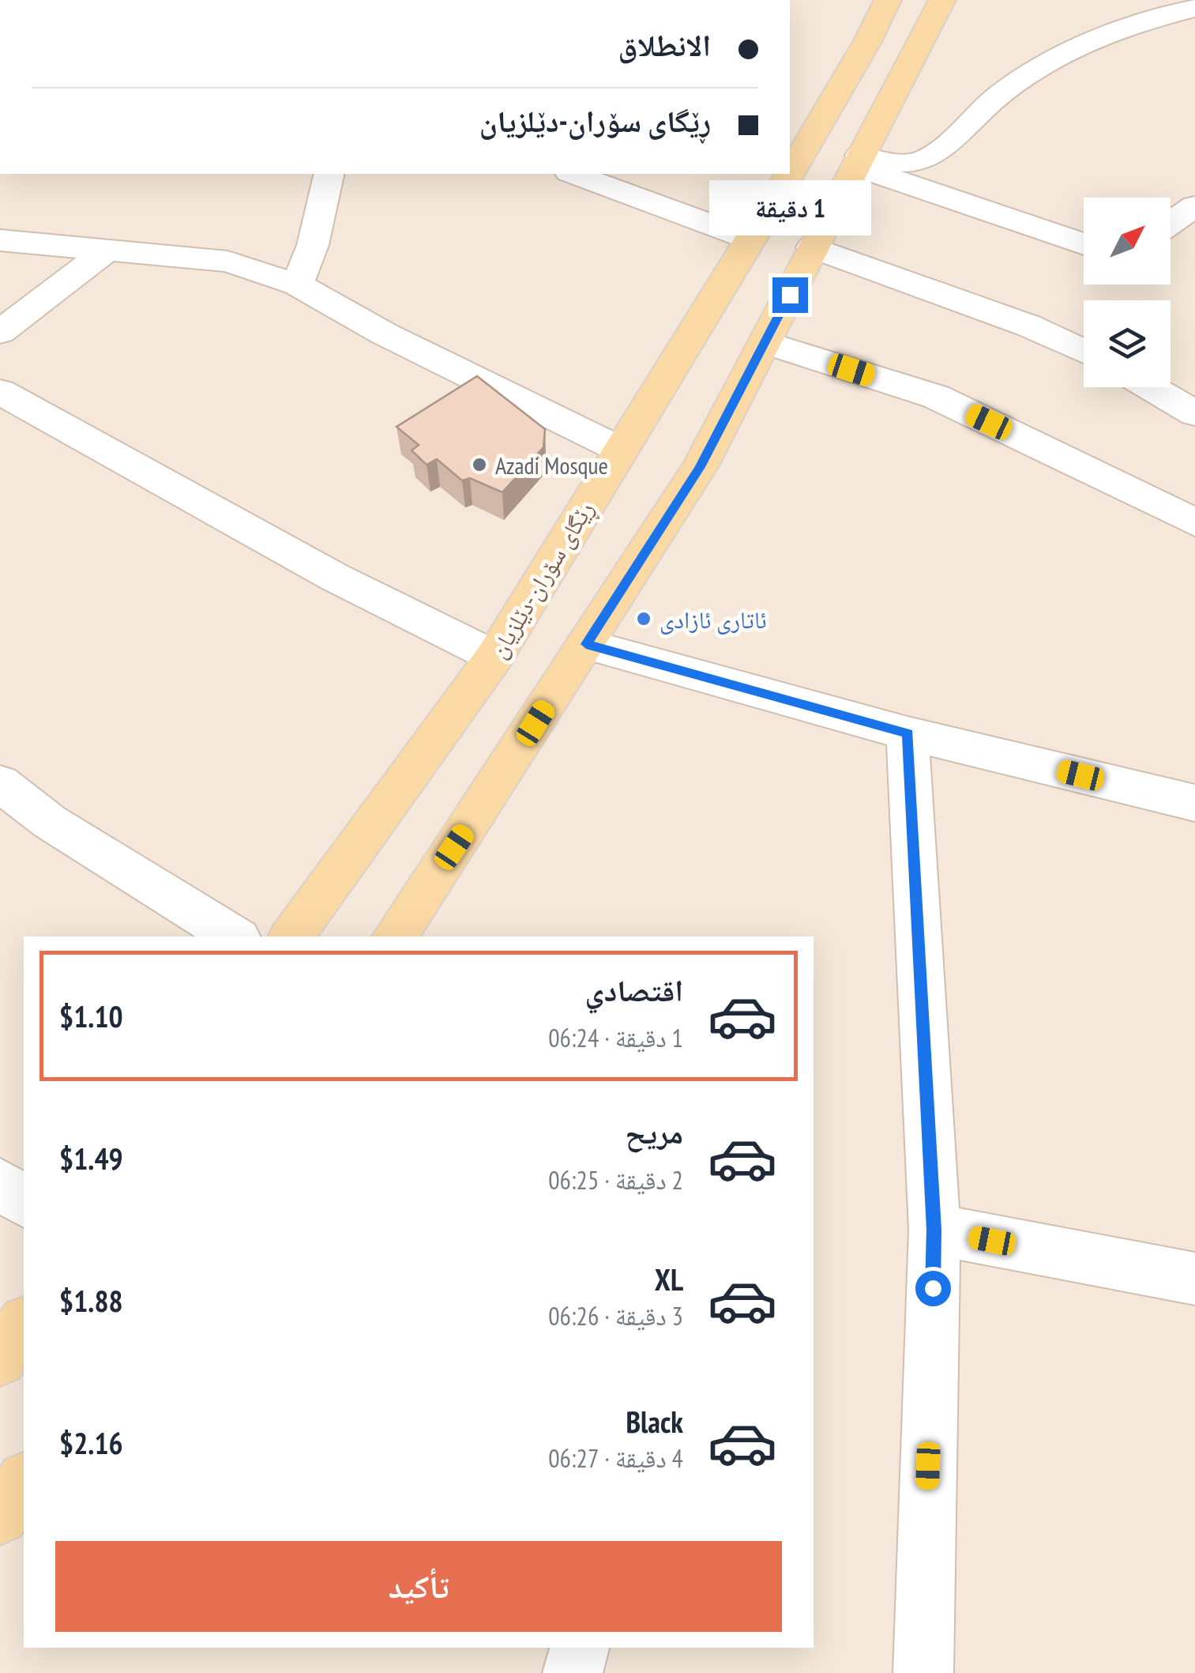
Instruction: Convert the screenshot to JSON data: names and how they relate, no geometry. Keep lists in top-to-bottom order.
{
  "streets": {
    "main road": ["ڕێگای سۆران-دێلزیان"]
  },
  "places": ["Azadi Mosque", "ئاتاری ئازادی"],
  "north": "top right",
  "page": {
    "banner": ["الانطلاق", "ڕێگای سۆران-دێلزیان"],
    "bubble": "1 دقيقة",
    "list": [
      {
        "name": "اقتصادي",
        "note": "1 دقيقة · 06:24",
        "value": "$1.10"
      },
      {
        "name": "مريح",
        "note": "2 دقيقة · 06:25",
        "value": "$1.49"
      },
      {
        "name": "XL",
        "note": "3 دقيقة · 06:26",
        "value": "$1.88"
      },
      {
        "name": "Black",
        "note": "4 دقيقة · 06:27",
        "value": "$2.16"
      }
    ],
    "buttons": "تأكيد"
  }
}
